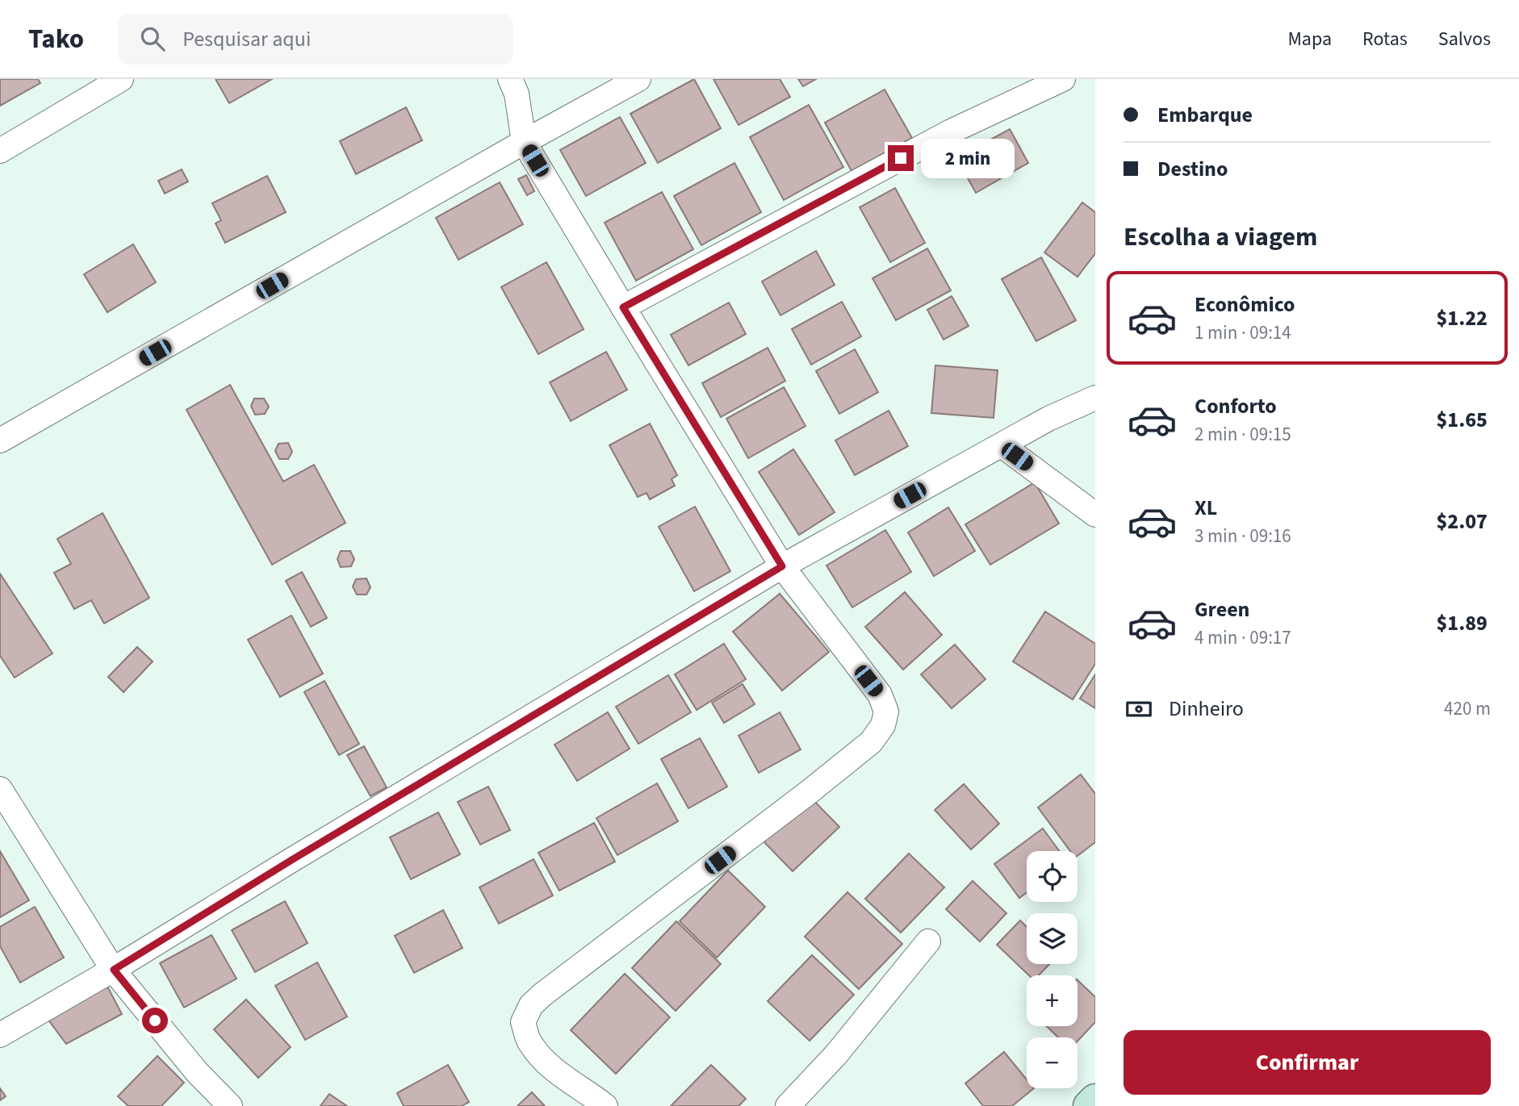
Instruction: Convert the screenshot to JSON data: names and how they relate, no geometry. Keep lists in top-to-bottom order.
{
  "page": {
    "header": "Tako",
    "search": "Pesquisar aqui",
    "nav": ["Mapa", "Rotas", "Salvos"],
    "banner": ["Embarque", "Destino"],
    "bubble": "2 min",
    "heading": "Escolha a viagem",
    "list": [
      {
        "name": "Econômico",
        "note": "1 min · 09:14",
        "value": "$1.22"
      },
      {
        "name": "Conforto",
        "note": "2 min · 09:15",
        "value": "$1.65"
      },
      {
        "name": "XL",
        "note": "3 min · 09:16",
        "value": "$2.07"
      },
      {
        "name": "Green",
        "note": "4 min · 09:17",
        "value": "$1.89"
      }
    ],
    "pay": ["Dinheiro", "420 m"],
    "map_buttons": ["+", "−"],
    "buttons": "Confirmar"
  }
}
